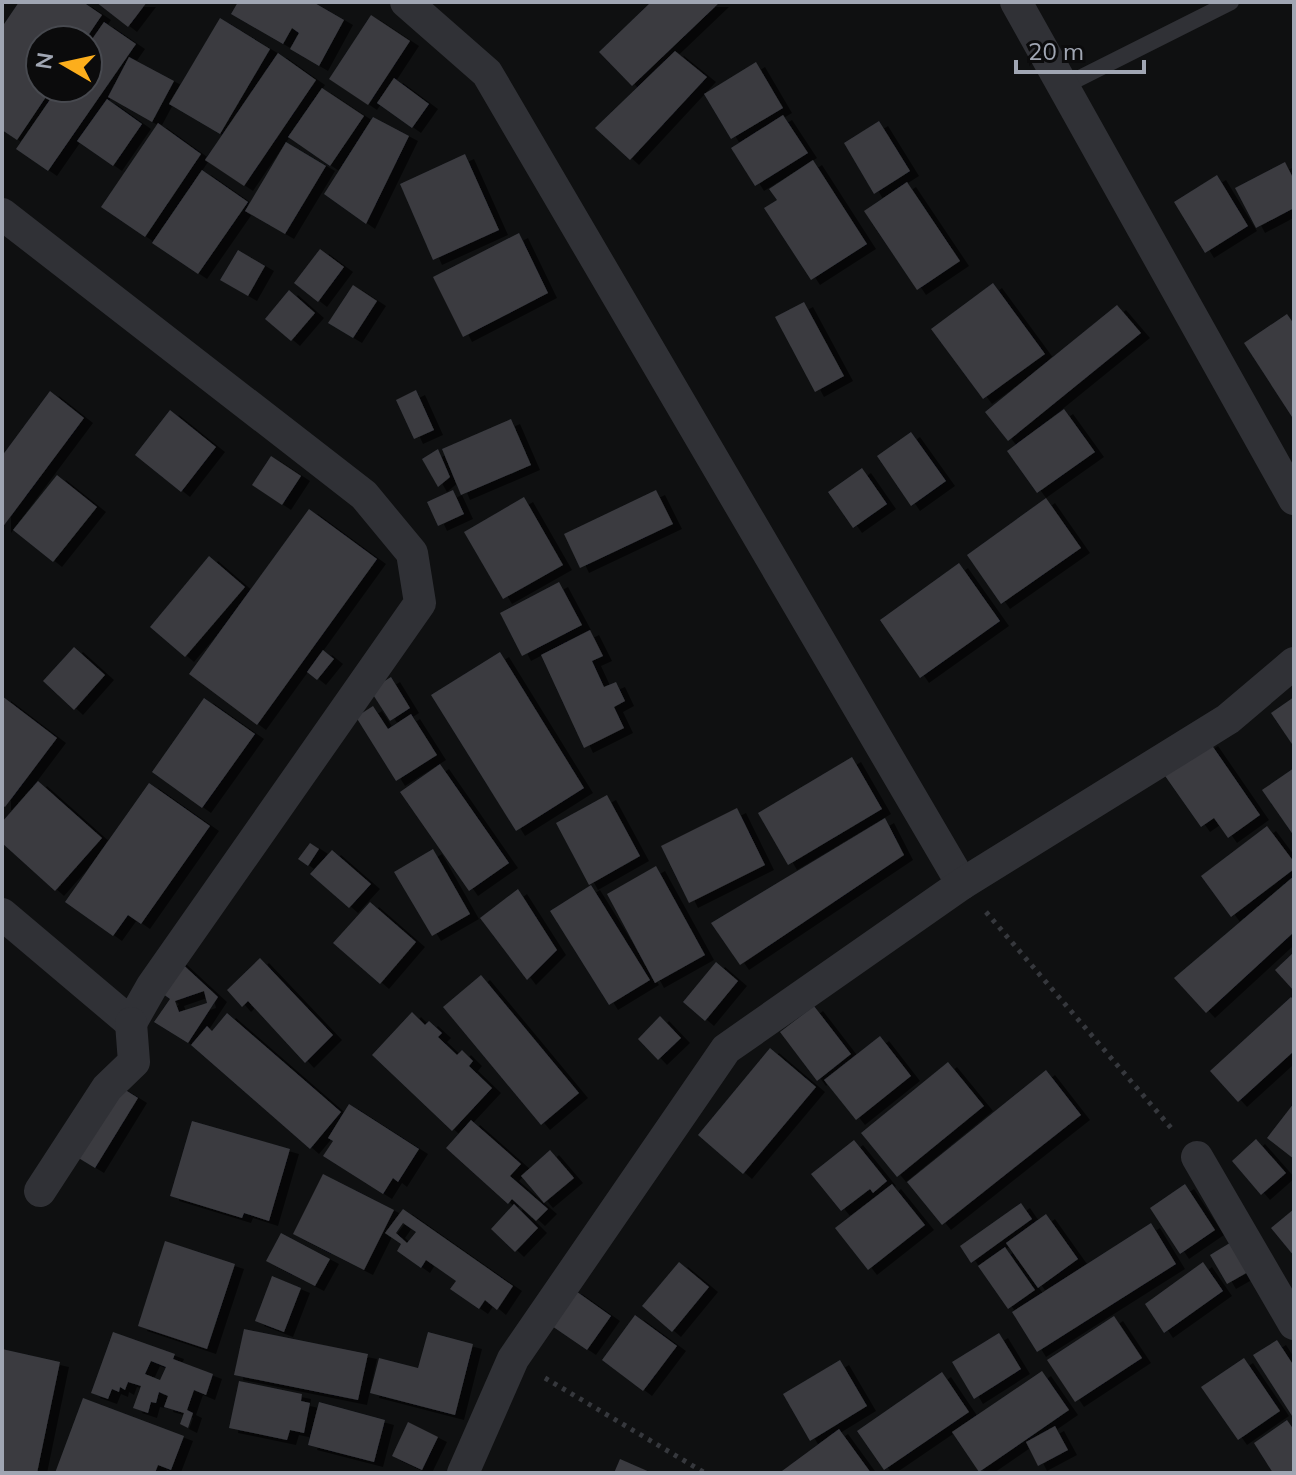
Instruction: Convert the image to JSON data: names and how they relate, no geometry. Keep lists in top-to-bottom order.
{
  "scale_bar": "20 m",
  "north": "left"
}
